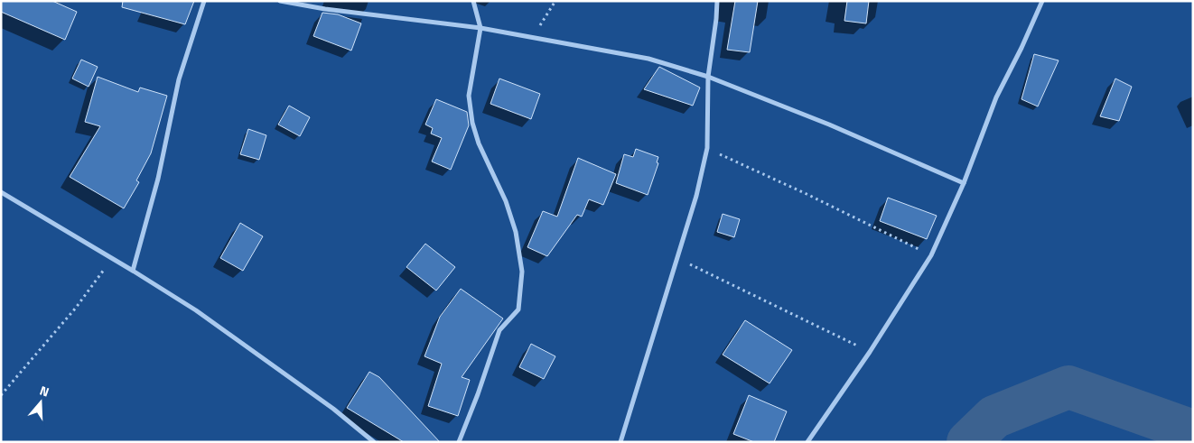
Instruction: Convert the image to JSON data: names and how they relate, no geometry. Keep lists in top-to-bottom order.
{
  "north": "top"
}
